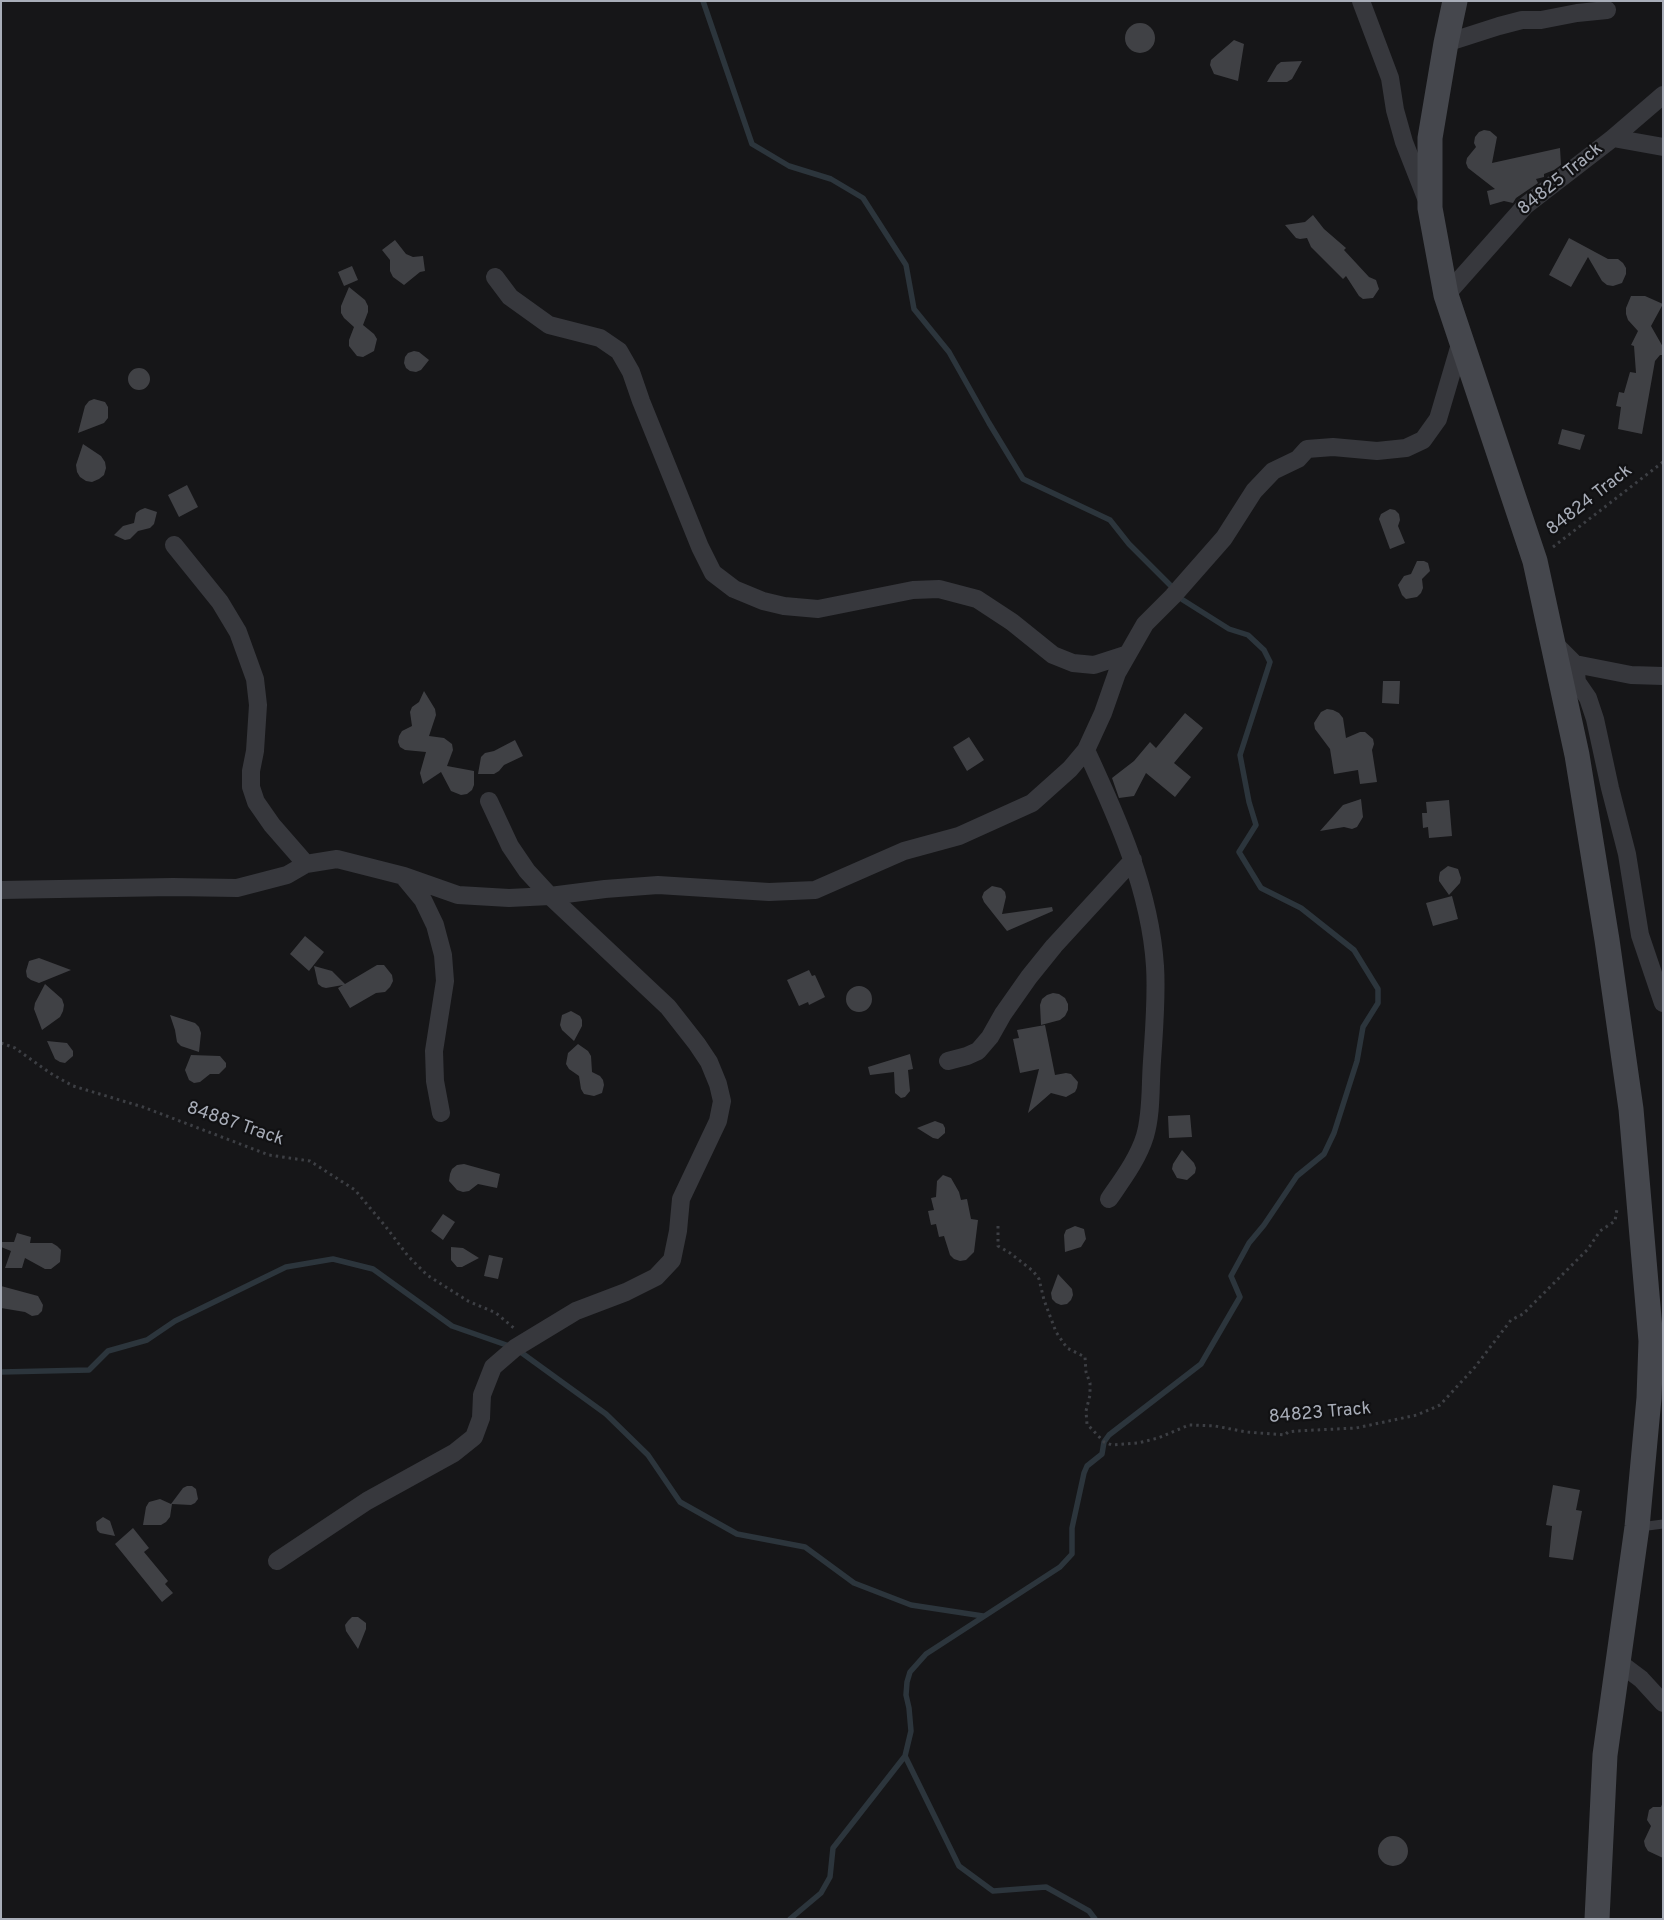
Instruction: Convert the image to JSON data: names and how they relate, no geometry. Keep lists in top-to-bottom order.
{
  "streets": {
    "street": ["84825 Track"],
    "path": ["84824 Track", "84887 Track", "84823 Track"]
  }
}
